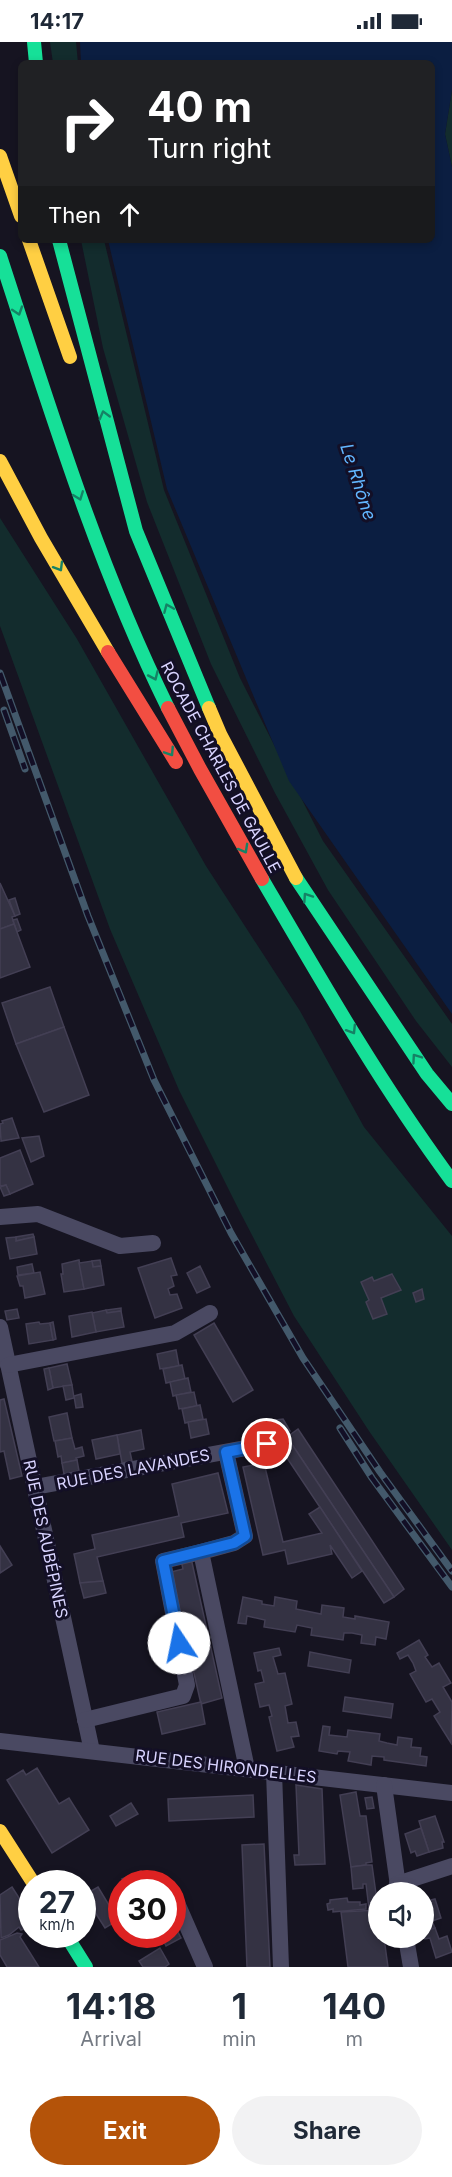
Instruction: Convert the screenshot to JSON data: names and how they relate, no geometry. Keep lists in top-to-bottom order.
{
  "streets": {
    "main road": ["ROCADE CHARLES DE GAULLE"],
    "street": ["RUE DES LAVANDES", "RUE DES AUBÉPINES", "RUE DES HIRONDELLES"]
  },
  "crossings": [
    ["RUE DES LAVANDES", "RUE DES AUBÉPINES"],
    ["RUE DES AUBÉPINES", "RUE DES HIRONDELLES"]
  ],
  "water": ["Le Rhône"],
  "page": {
    "status": "14:17",
    "turn": ["40 m", "Turn right"],
    "then": "Then",
    "speed": "27 km/h",
    "limit": "30",
    "eta": [
      "14:18",
      "Arrival",
      "1",
      "min",
      "140",
      "m"
    ],
    "buttons": ["Exit", "Share"]
  }
}
